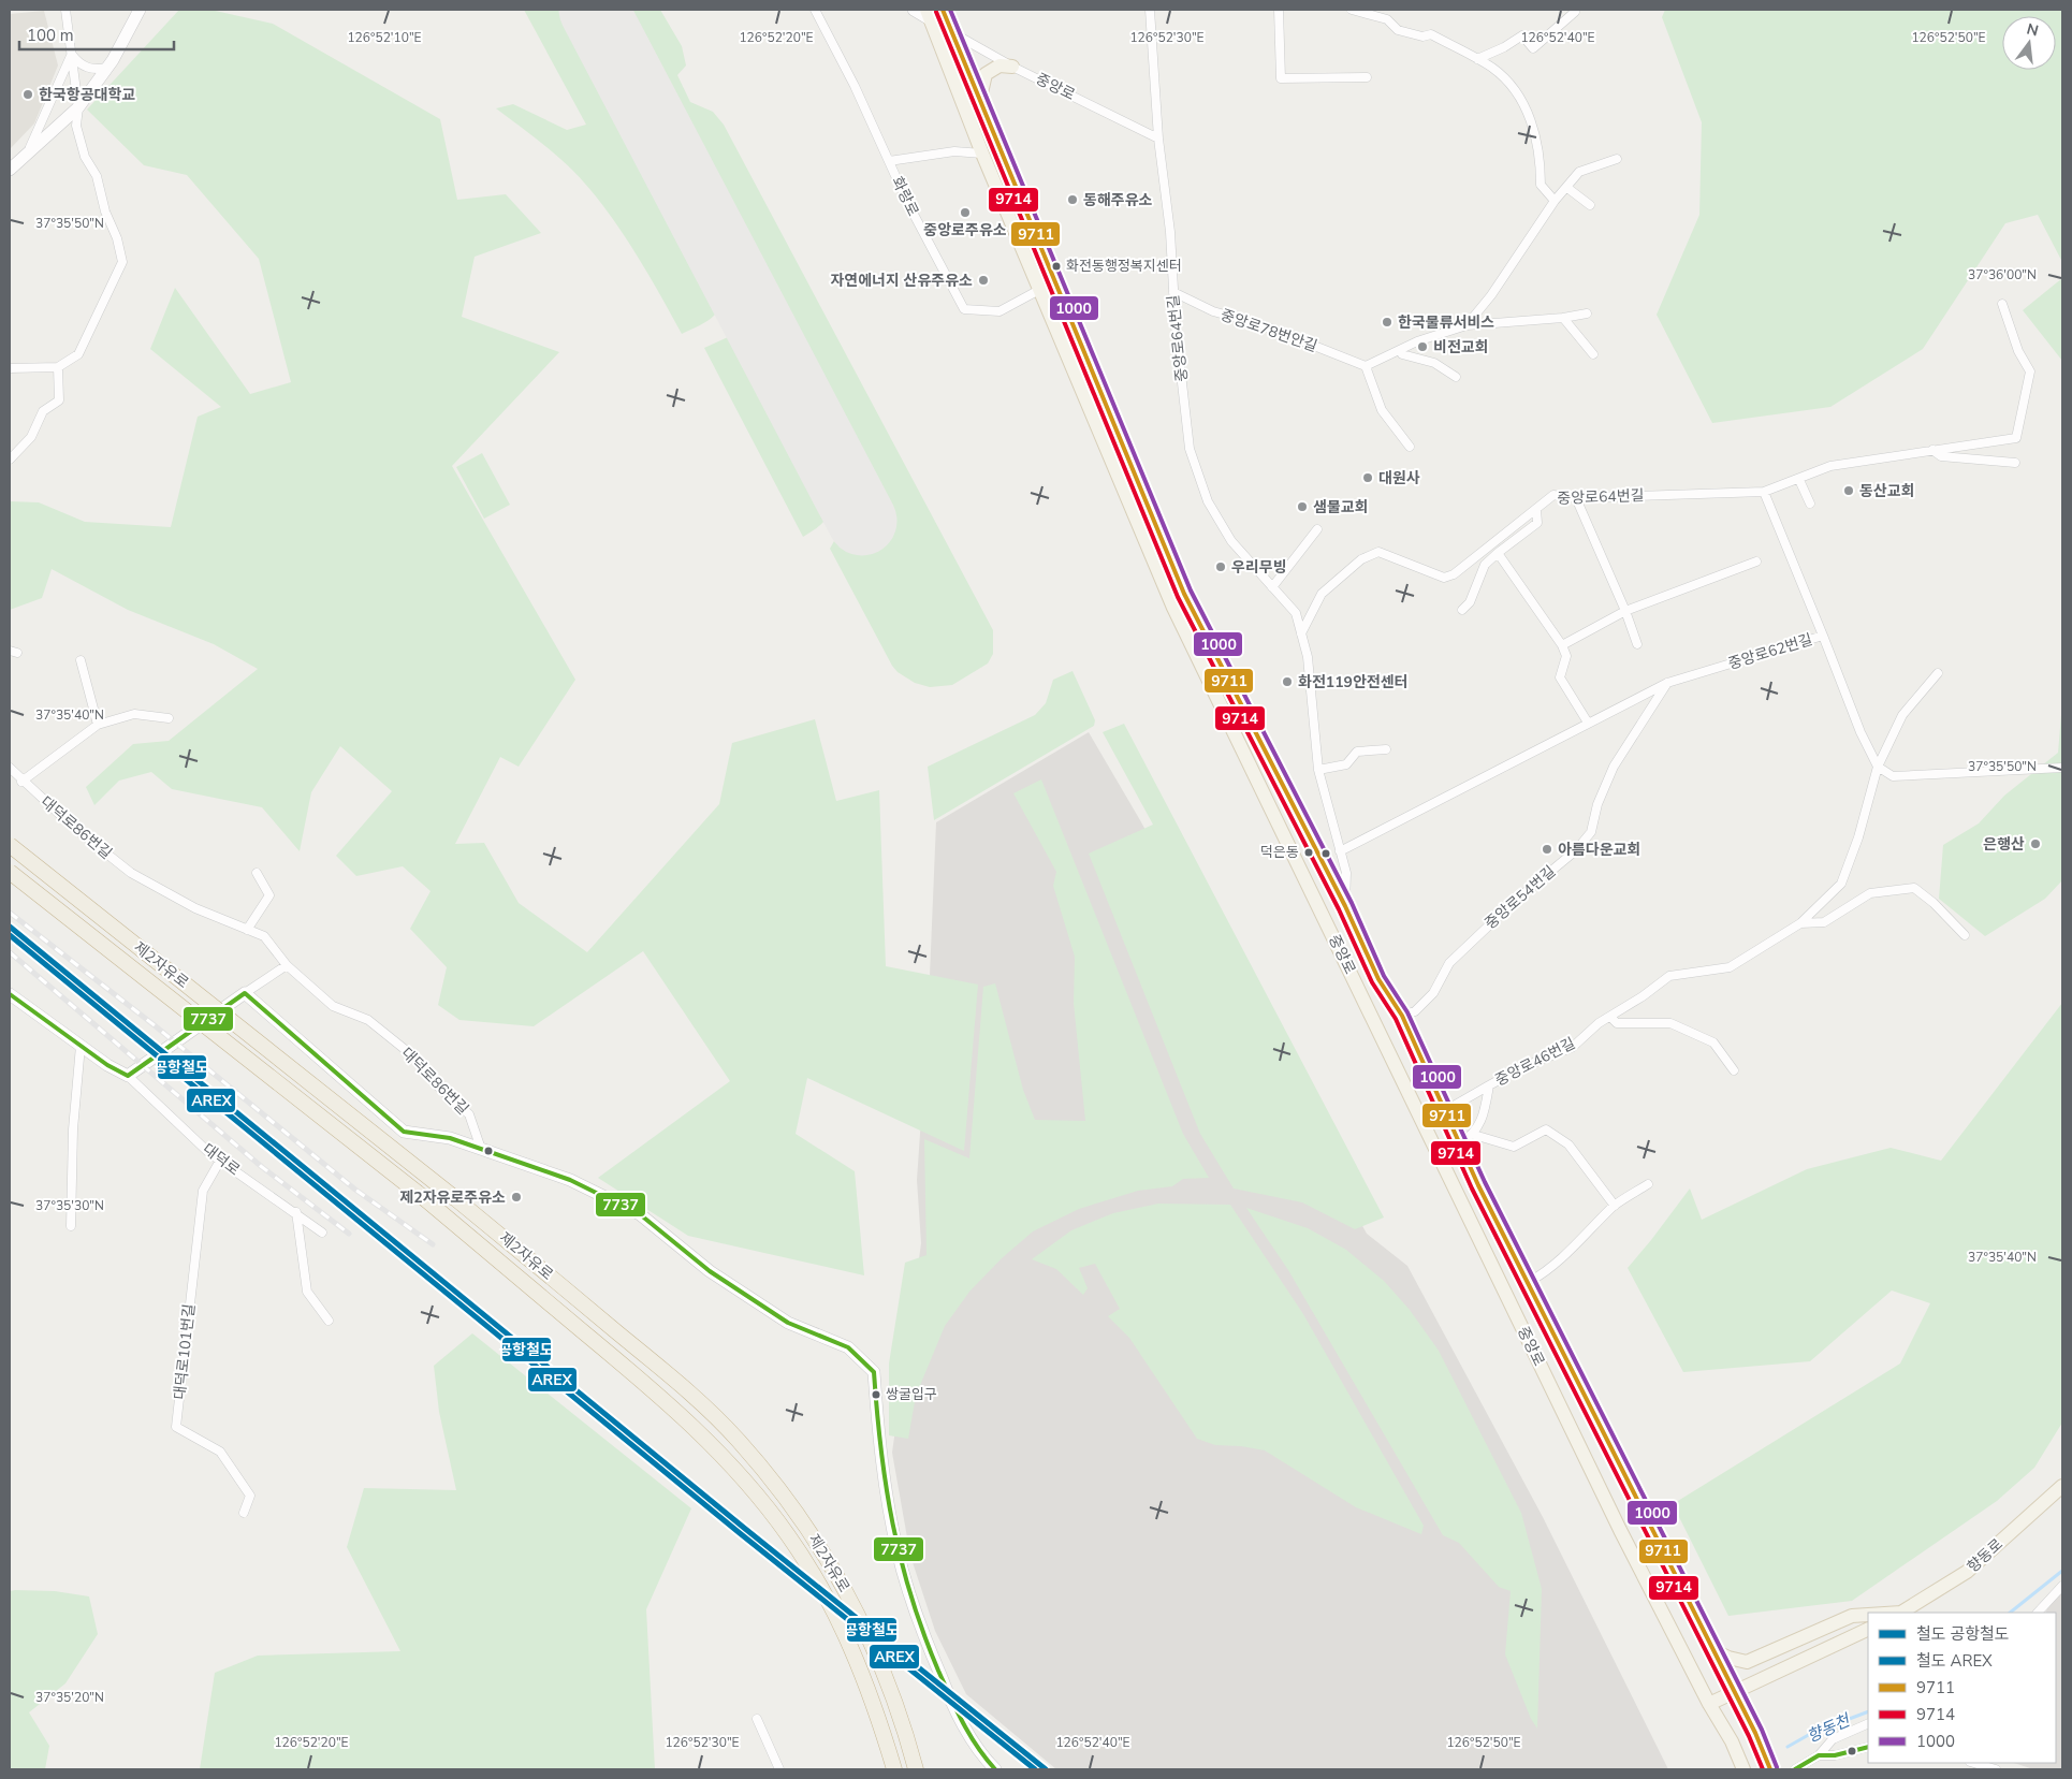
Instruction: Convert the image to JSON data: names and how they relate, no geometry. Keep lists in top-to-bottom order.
{
  "streets": {
    "highway": ["제2자유로"],
    "main road": ["중앙로", "향동로"],
    "street": [
      "화랑로",
      "중앙로78번안길",
      "중앙로64번길",
      "중앙로62번길",
      "대덕로86번길",
      "중앙로54번길",
      "중앙로46번길",
      "대덕로",
      "대덕로101번길"
    ]
  },
  "crossings": [
    ["중앙로", "화랑로"],
    ["중앙로", "중앙로64번길"],
    ["중앙로", "중앙로54번길"],
    ["중앙로78번안길", "중앙로64번길"],
    ["중앙로64번길", "중앙로62번길"],
    ["중앙로62번길", "중앙로54번길"],
    ["중앙로62번길", "중앙로46번길"],
    ["대덕로", "대덕로101번길"]
  ],
  "water": ["향동천"],
  "places": [
    "한국항공대학교",
    "동해주유소",
    "중앙로주유소",
    "화전동행정복지센터",
    "자연에너지 산유주유소",
    "한국물류서비스",
    "비전교회",
    "대원사",
    "동산교회",
    "샘물교회",
    "우리무빙",
    "화전119안전센터",
    "은행산",
    "아름다운교회",
    "덕은동",
    "제2자유로주유소",
    "쌍굴입구"
  ],
  "lines": [
    "transit line 9711",
    "transit line 1000",
    "transit line 9714",
    "rail line 공항철도",
    "rail line AREX",
    "transit line 7737"
  ],
  "legend": [
    "철도 공항철도",
    "철도 AREX",
    "9711",
    "9714",
    "1000"
  ],
  "scale_bar": "100 m",
  "north": "top",
  "coordinates": [
    "126°52'10\"E",
    "126°52'20\"E",
    "126°52'30\"E",
    "126°52'40\"E",
    "126°52'50\"E",
    "37°35'50\"N",
    "37°36'00\"N",
    "37°35'40\"N",
    "37°35'30\"N",
    "37°35'20\"N"
  ]
}
